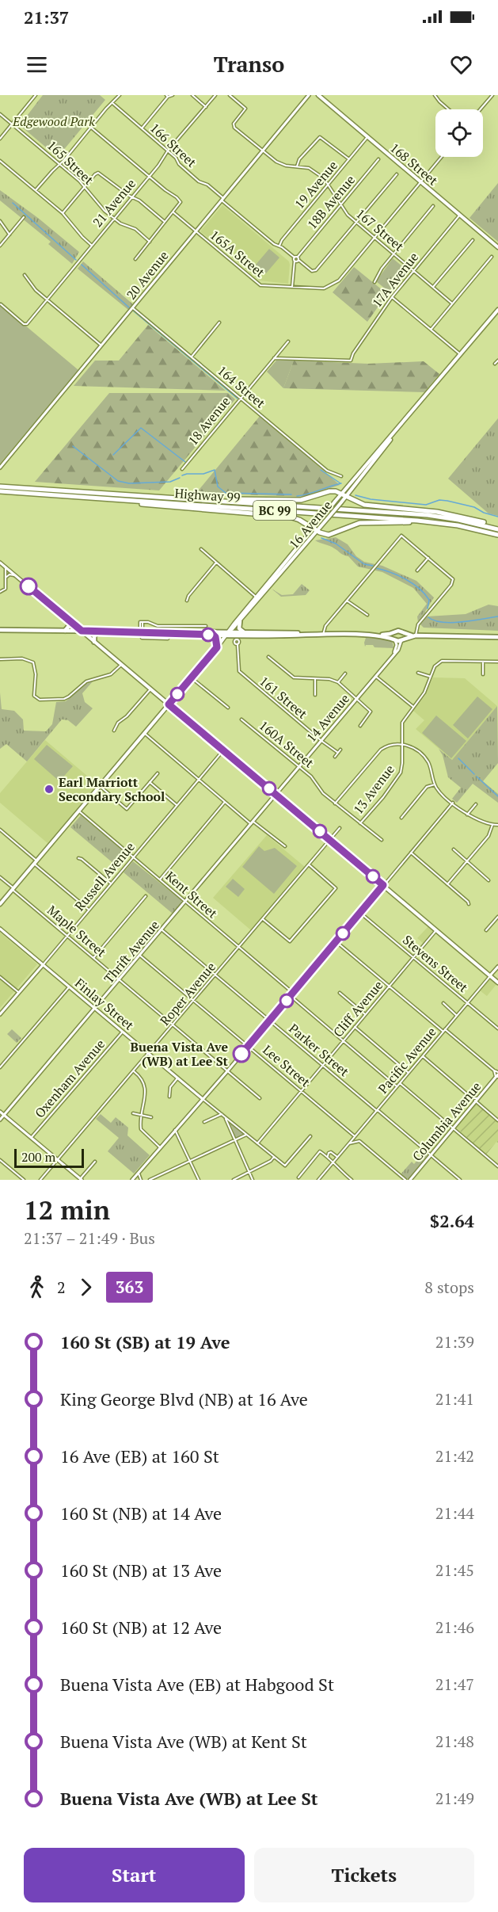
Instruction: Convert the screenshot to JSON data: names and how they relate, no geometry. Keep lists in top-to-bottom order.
{
  "streets": {
    "highway": ["Highway 99", "BC 99"],
    "main road": ["168 Street", "16 Avenue"],
    "street": [
      "166 Street",
      "165 Street",
      "19 Avenue",
      "18B Avenue",
      "21 Avenue",
      "167 Street",
      "165A Street",
      "20 Avenue",
      "17A Avenue",
      "164 Street",
      "18 Avenue",
      "161 Street",
      "14 Avenue",
      "160A Street",
      "13 Avenue",
      "Russell Avenue",
      "Kent Street",
      "Maple Street",
      "Thrift Avenue",
      "Stevens Street",
      "Roper Avenue",
      "Finlay Street",
      "Cliff Avenue",
      "Parker Street",
      "Pacific Avenue",
      "Lee Street",
      "Oxenham Avenue",
      "Columbia Avenue"
    ]
  },
  "crossings": [
    ["166 Street", "19 Avenue"],
    ["166 Street", "18B Avenue"],
    ["166 Street", "21 Avenue"],
    ["166 Street", "20 Avenue"],
    ["165 Street", "21 Avenue"],
    ["168 Street", "19 Avenue"],
    ["168 Street", "17A Avenue"],
    ["19 Avenue", "167 Street"],
    ["18B Avenue", "167 Street"],
    ["167 Street", "165A Street"],
    ["167 Street", "20 Avenue"],
    ["167 Street", "17A Avenue"],
    ["165A Street", "20 Avenue"],
    ["20 Avenue", "164 Street"],
    ["17A Avenue", "18 Avenue"],
    ["164 Street", "18 Avenue"],
    ["16 Avenue", "Kent Street"],
    ["16 Avenue", "Maple Street"],
    ["161 Street", "14 Avenue"],
    ["14 Avenue", "160A Street"],
    ["14 Avenue", "Thrift Avenue"],
    ["160A Street", "13 Avenue"],
    ["Russell Avenue", "Kent Street"],
    ["Russell Avenue", "Maple Street"],
    ["Russell Avenue", "Finlay Street"],
    ["Kent Street", "Thrift Avenue"],
    ["Kent Street", "Roper Avenue"],
    ["Maple Street", "Thrift Avenue"],
    ["Maple Street", "Roper Avenue"],
    ["Thrift Avenue", "Finlay Street"],
    ["Thrift Avenue", "Parker Street"],
    ["Thrift Avenue", "Lee Street"],
    ["Stevens Street", "Cliff Avenue"],
    ["Stevens Street", "Pacific Avenue"],
    ["Roper Avenue", "Finlay Street"],
    ["Roper Avenue", "Parker Street"],
    ["Roper Avenue", "Lee Street"],
    ["Finlay Street", "Cliff Avenue"],
    ["Finlay Street", "Oxenham Avenue"],
    ["Cliff Avenue", "Parker Street"],
    ["Cliff Avenue", "Lee Street"],
    ["Parker Street", "Pacific Avenue"],
    ["Parker Street", "Columbia Avenue"],
    ["Pacific Avenue", "Lee Street"]
  ],
  "parks": ["Edgewood Park"],
  "places": ["Earl Marriott Secondary School", "Buena Vista Ave (WB) at Lee St"],
  "lines": ["bus line 363"],
  "scale_bar": "200 m",
  "page": {
    "status": "21:37",
    "header": "Transo",
    "scale": "200 m",
    "heading": ["12 min", "21:37 – 21:49 · Bus", "$2.64"],
    "legs": ["2", "363", "8 stops"],
    "list": [
      {
        "name": "160 St (SB) at 19 Ave",
        "value": "21:39"
      },
      {
        "name": "King George Blvd (NB) at 16 Ave",
        "value": "21:41"
      },
      {
        "name": "16 Ave (EB) at 160 St",
        "value": "21:42"
      },
      {
        "name": "160 St (NB) at 14 Ave",
        "value": "21:44"
      },
      {
        "name": "160 St (NB) at 13 Ave",
        "value": "21:45"
      },
      {
        "name": "160 St (NB) at 12 Ave",
        "value": "21:46"
      },
      {
        "name": "Buena Vista Ave (EB) at Habgood St",
        "value": "21:47"
      },
      {
        "name": "Buena Vista Ave (WB) at Kent St",
        "value": "21:48"
      },
      {
        "name": "Buena Vista Ave (WB) at Lee St",
        "value": "21:49"
      }
    ],
    "buttons": ["Start", "Tickets"]
  }
}
